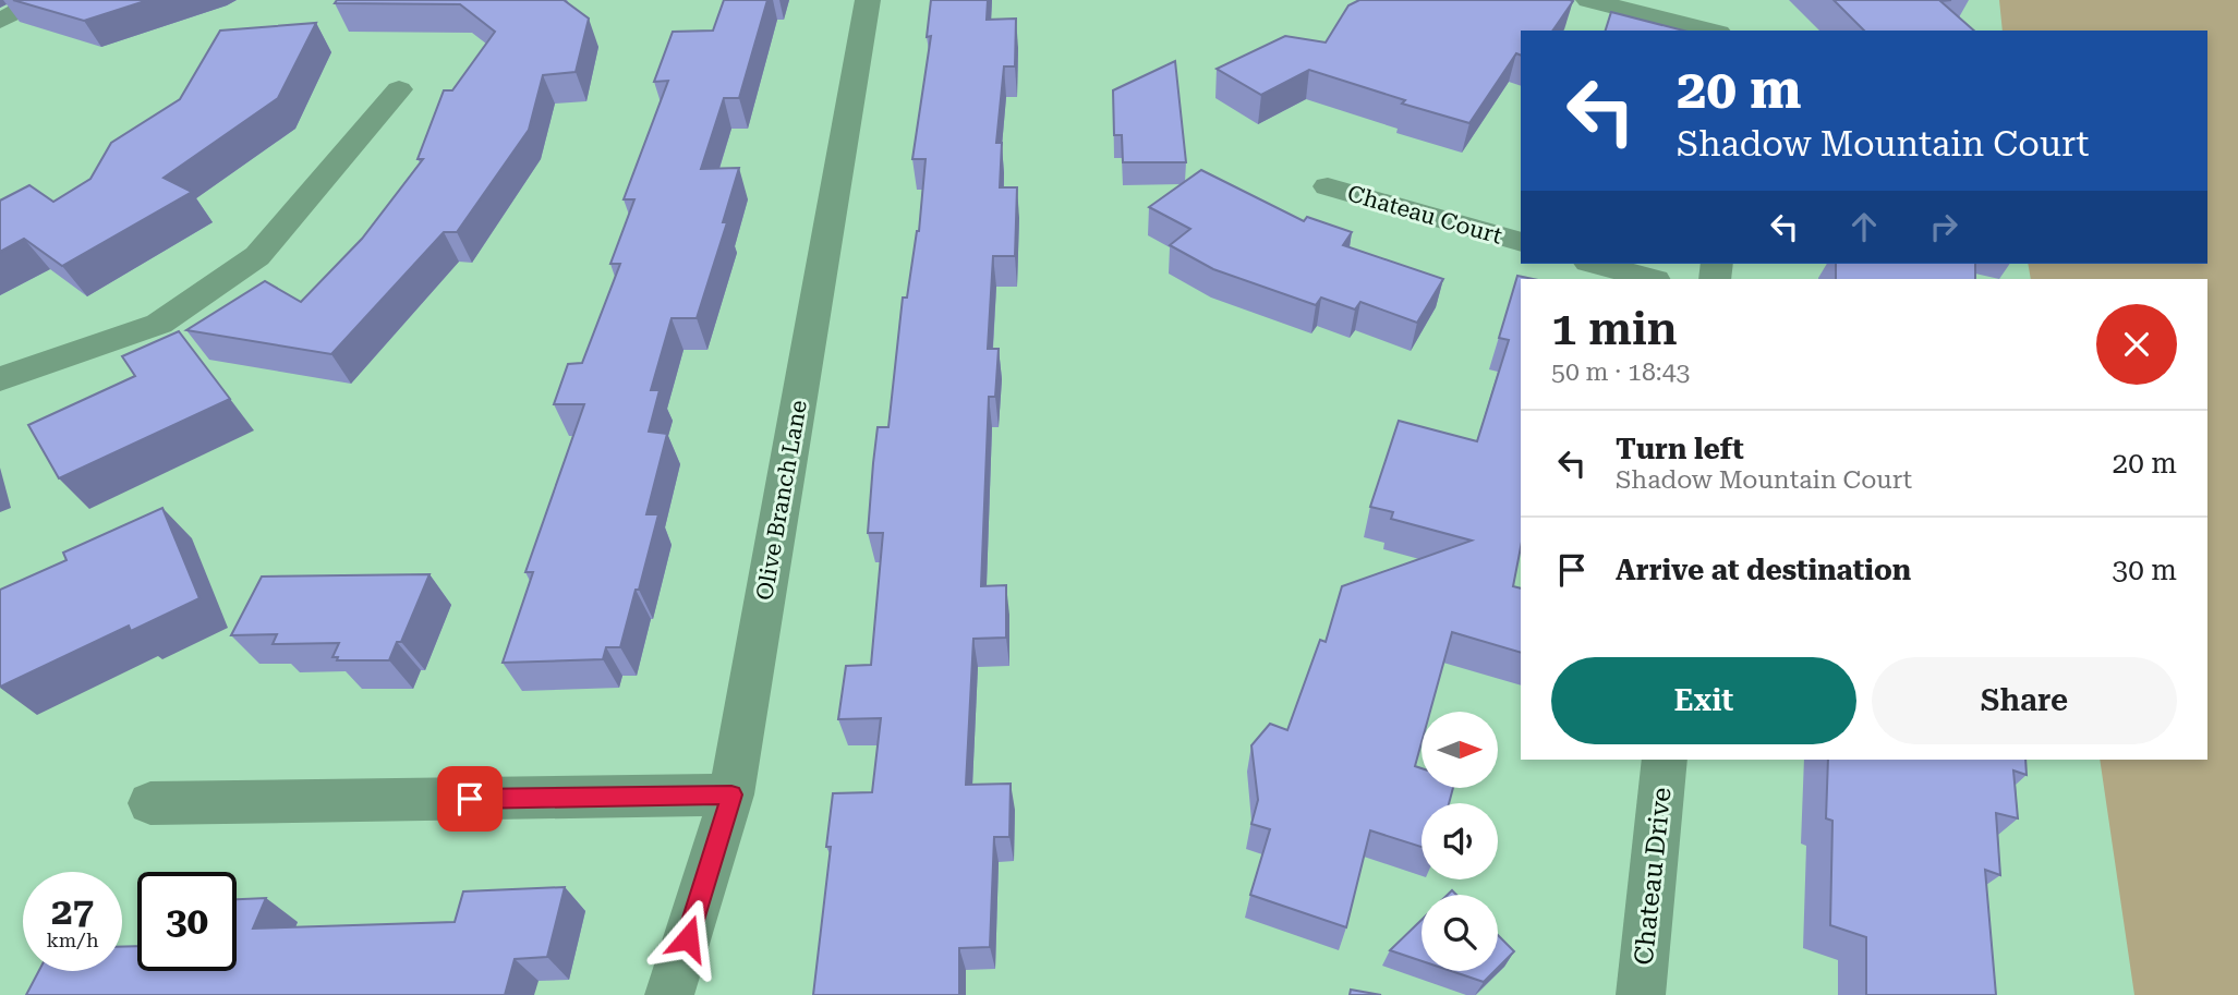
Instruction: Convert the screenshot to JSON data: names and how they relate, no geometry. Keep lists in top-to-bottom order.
{
  "streets": {
    "street": ["Chateau Court", "Olive Branch Lane", "Chateau Drive"]
  },
  "north": "right",
  "page": {
    "turn": ["20 m", "Shadow Mountain Court"],
    "heading": ["1 min", "50 m · 18:43"],
    "list": [
      {
        "name": "Turn left",
        "note": "Shadow Mountain Court",
        "value": "20 m"
      },
      {
        "name": "Arrive at destination",
        "value": "30 m"
      }
    ],
    "buttons": ["Exit", "Share"],
    "speed": "27 km/h",
    "limit": "30"
  }
}
